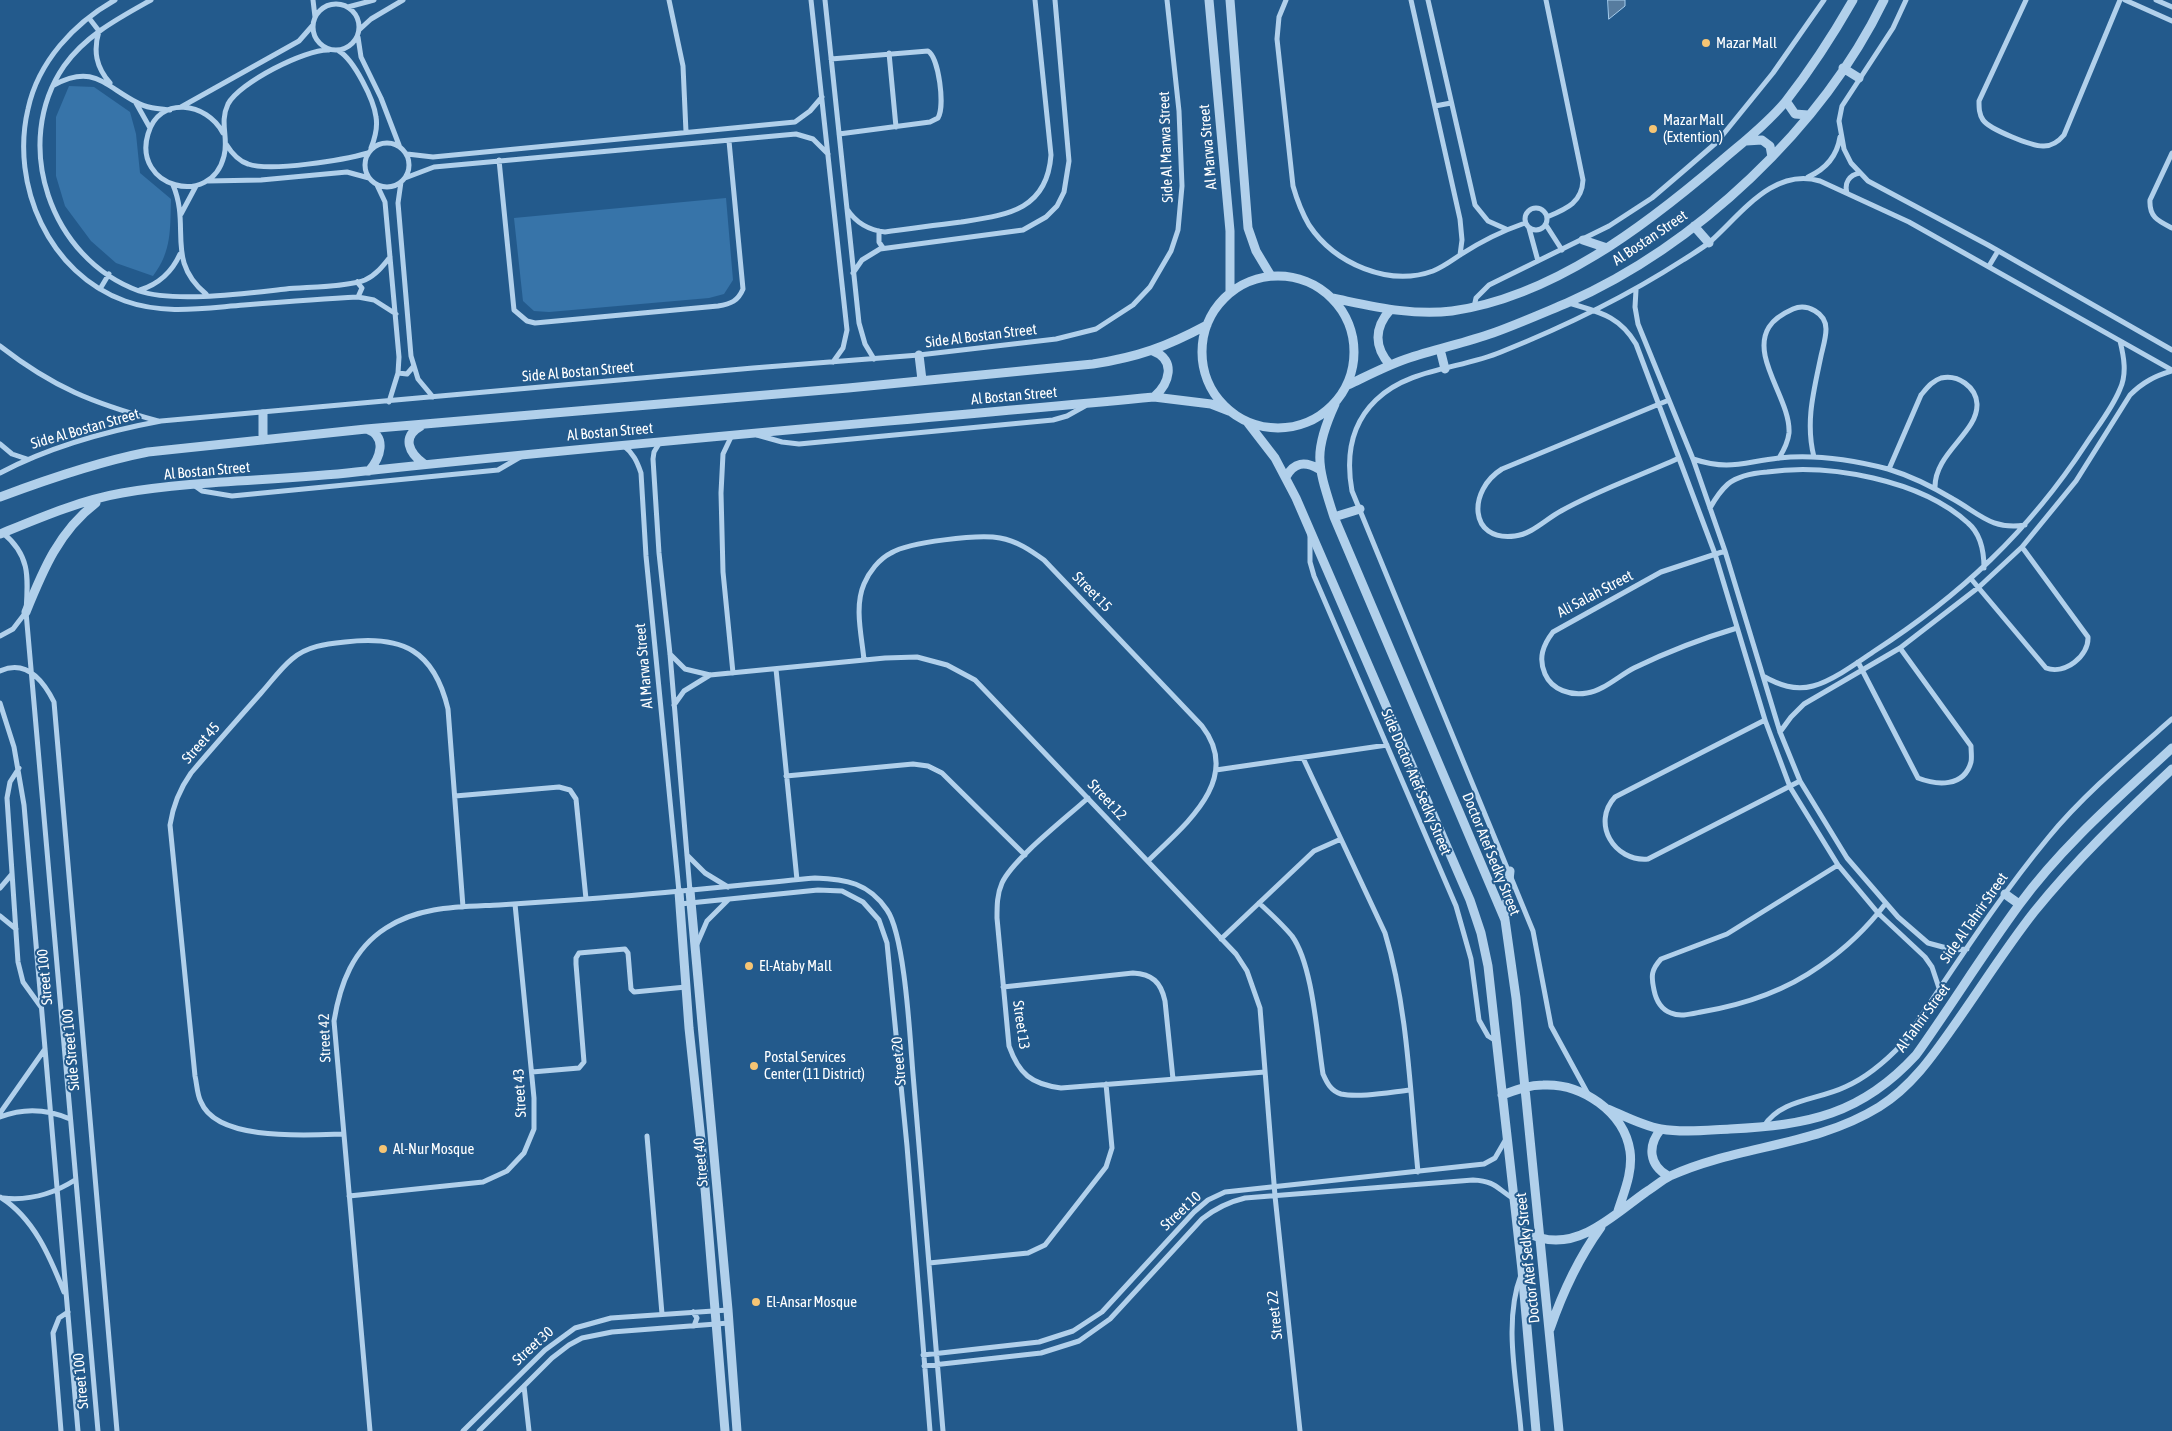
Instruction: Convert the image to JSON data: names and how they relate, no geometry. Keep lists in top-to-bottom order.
{
  "streets": {
    "street": [
      "Side Al Marwa Street",
      "Al Marwa Street",
      "Al Bostan Street",
      "Side Al Bostan Street",
      "Street 15",
      "Ali Salah Street",
      "Street 45",
      "Side Doctor Atef Sedky Street",
      "Street 12",
      "Doctor Atef Sedky Street",
      "Side Al Tahrir Street",
      "Street 100",
      "Al Tahrir Street",
      "Street 13",
      "Street 42",
      "Side Street 100",
      "Street 20",
      "Street 43",
      "Street 40",
      "Street 10",
      "Street 22",
      "Street 30"
    ]
  },
  "crossings": [
    ["Side Al Marwa Street", "Side Al Bostan Street"],
    ["Al Marwa Street", "Al Bostan Street"],
    ["Al Marwa Street", "Street 12"],
    ["Al Marwa Street", "Doctor Atef Sedky Street"],
    ["Al Marwa Street", "Street 42"],
    ["Al Marwa Street", "Street 20"],
    ["Al Marwa Street", "Street 40"],
    ["Al Bostan Street", "Doctor Atef Sedky Street"],
    ["Al Bostan Street", "Street 100"],
    ["Street 15", "Street 12"],
    ["Street 45", "Street 42"],
    ["Side Doctor Atef Sedky Street", "Doctor Atef Sedky Street"],
    ["Street 12", "Street 13"],
    ["Street 12", "Street 10"],
    ["Street 12", "Street 22"],
    ["Doctor Atef Sedky Street", "Al Tahrir Street"],
    ["Doctor Atef Sedky Street", "Street 10"],
    ["Side Al Tahrir Street", "Al Tahrir Street"],
    ["Street 100", "Side Street 100"],
    ["Street 42", "Street 20"],
    ["Street 42", "Street 43"],
    ["Street 42", "Street 40"],
    ["Street 20", "Street 40"],
    ["Street 20", "Street 10"],
    ["Street 40", "Street 30"],
    ["Street 10", "Street 22"]
  ],
  "places": [
    "Mazar Mall",
    "Mazar Mall (Extention)",
    "El-Ataby Mall",
    "Postal Services Center (11 District)",
    "Al-Nur Mosque",
    "El-Ansar Mosque"
  ]
}
